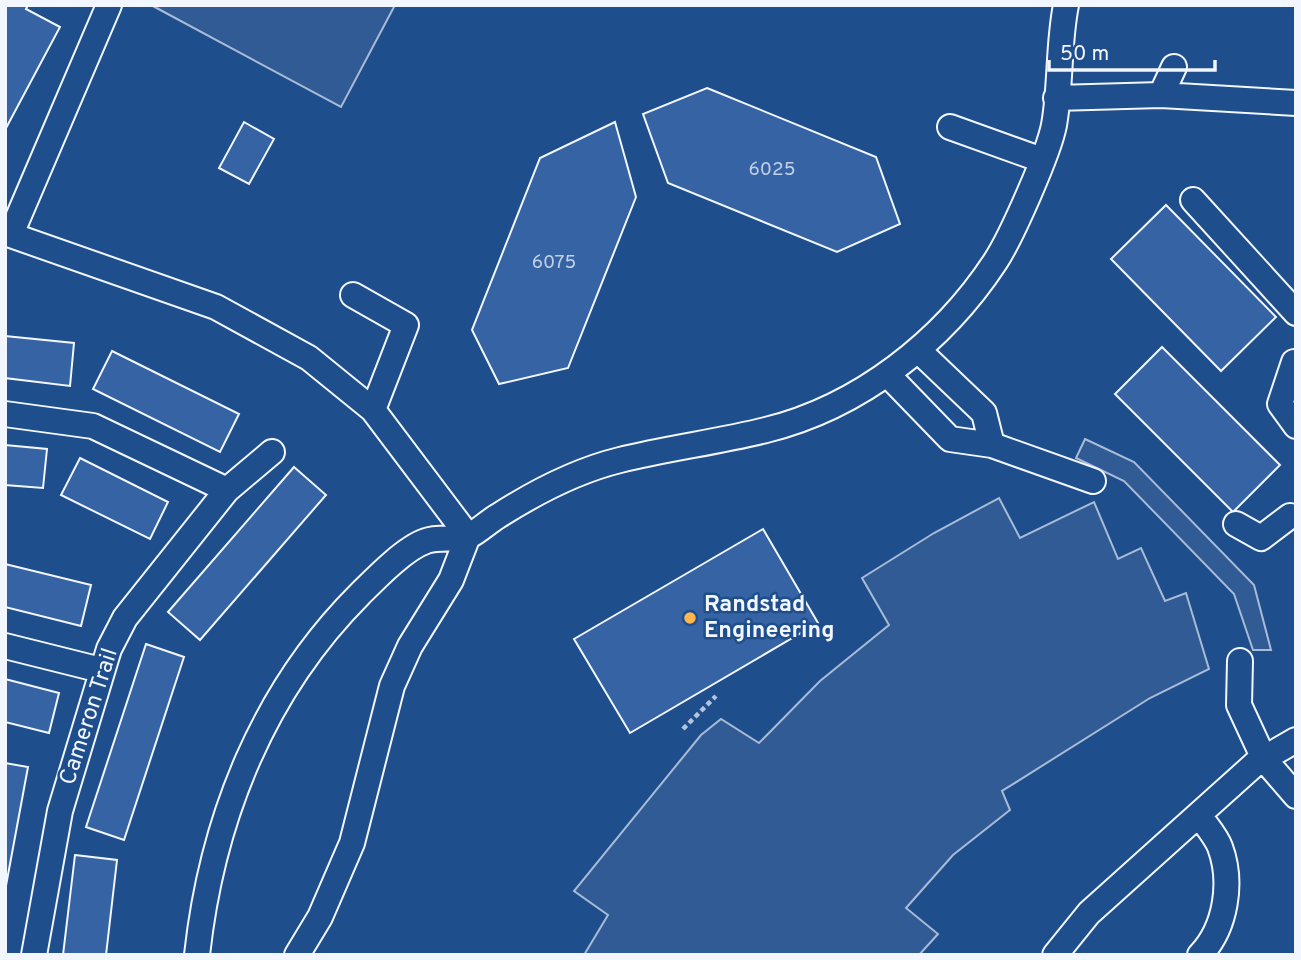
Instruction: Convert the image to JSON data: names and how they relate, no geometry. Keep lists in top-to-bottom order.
{
  "streets": {
    "street": ["Cameron Trail"]
  },
  "places": ["Randstad Engineering"],
  "house_numbers": ["6025", "6075"],
  "scale_bar": "50 m"
}
